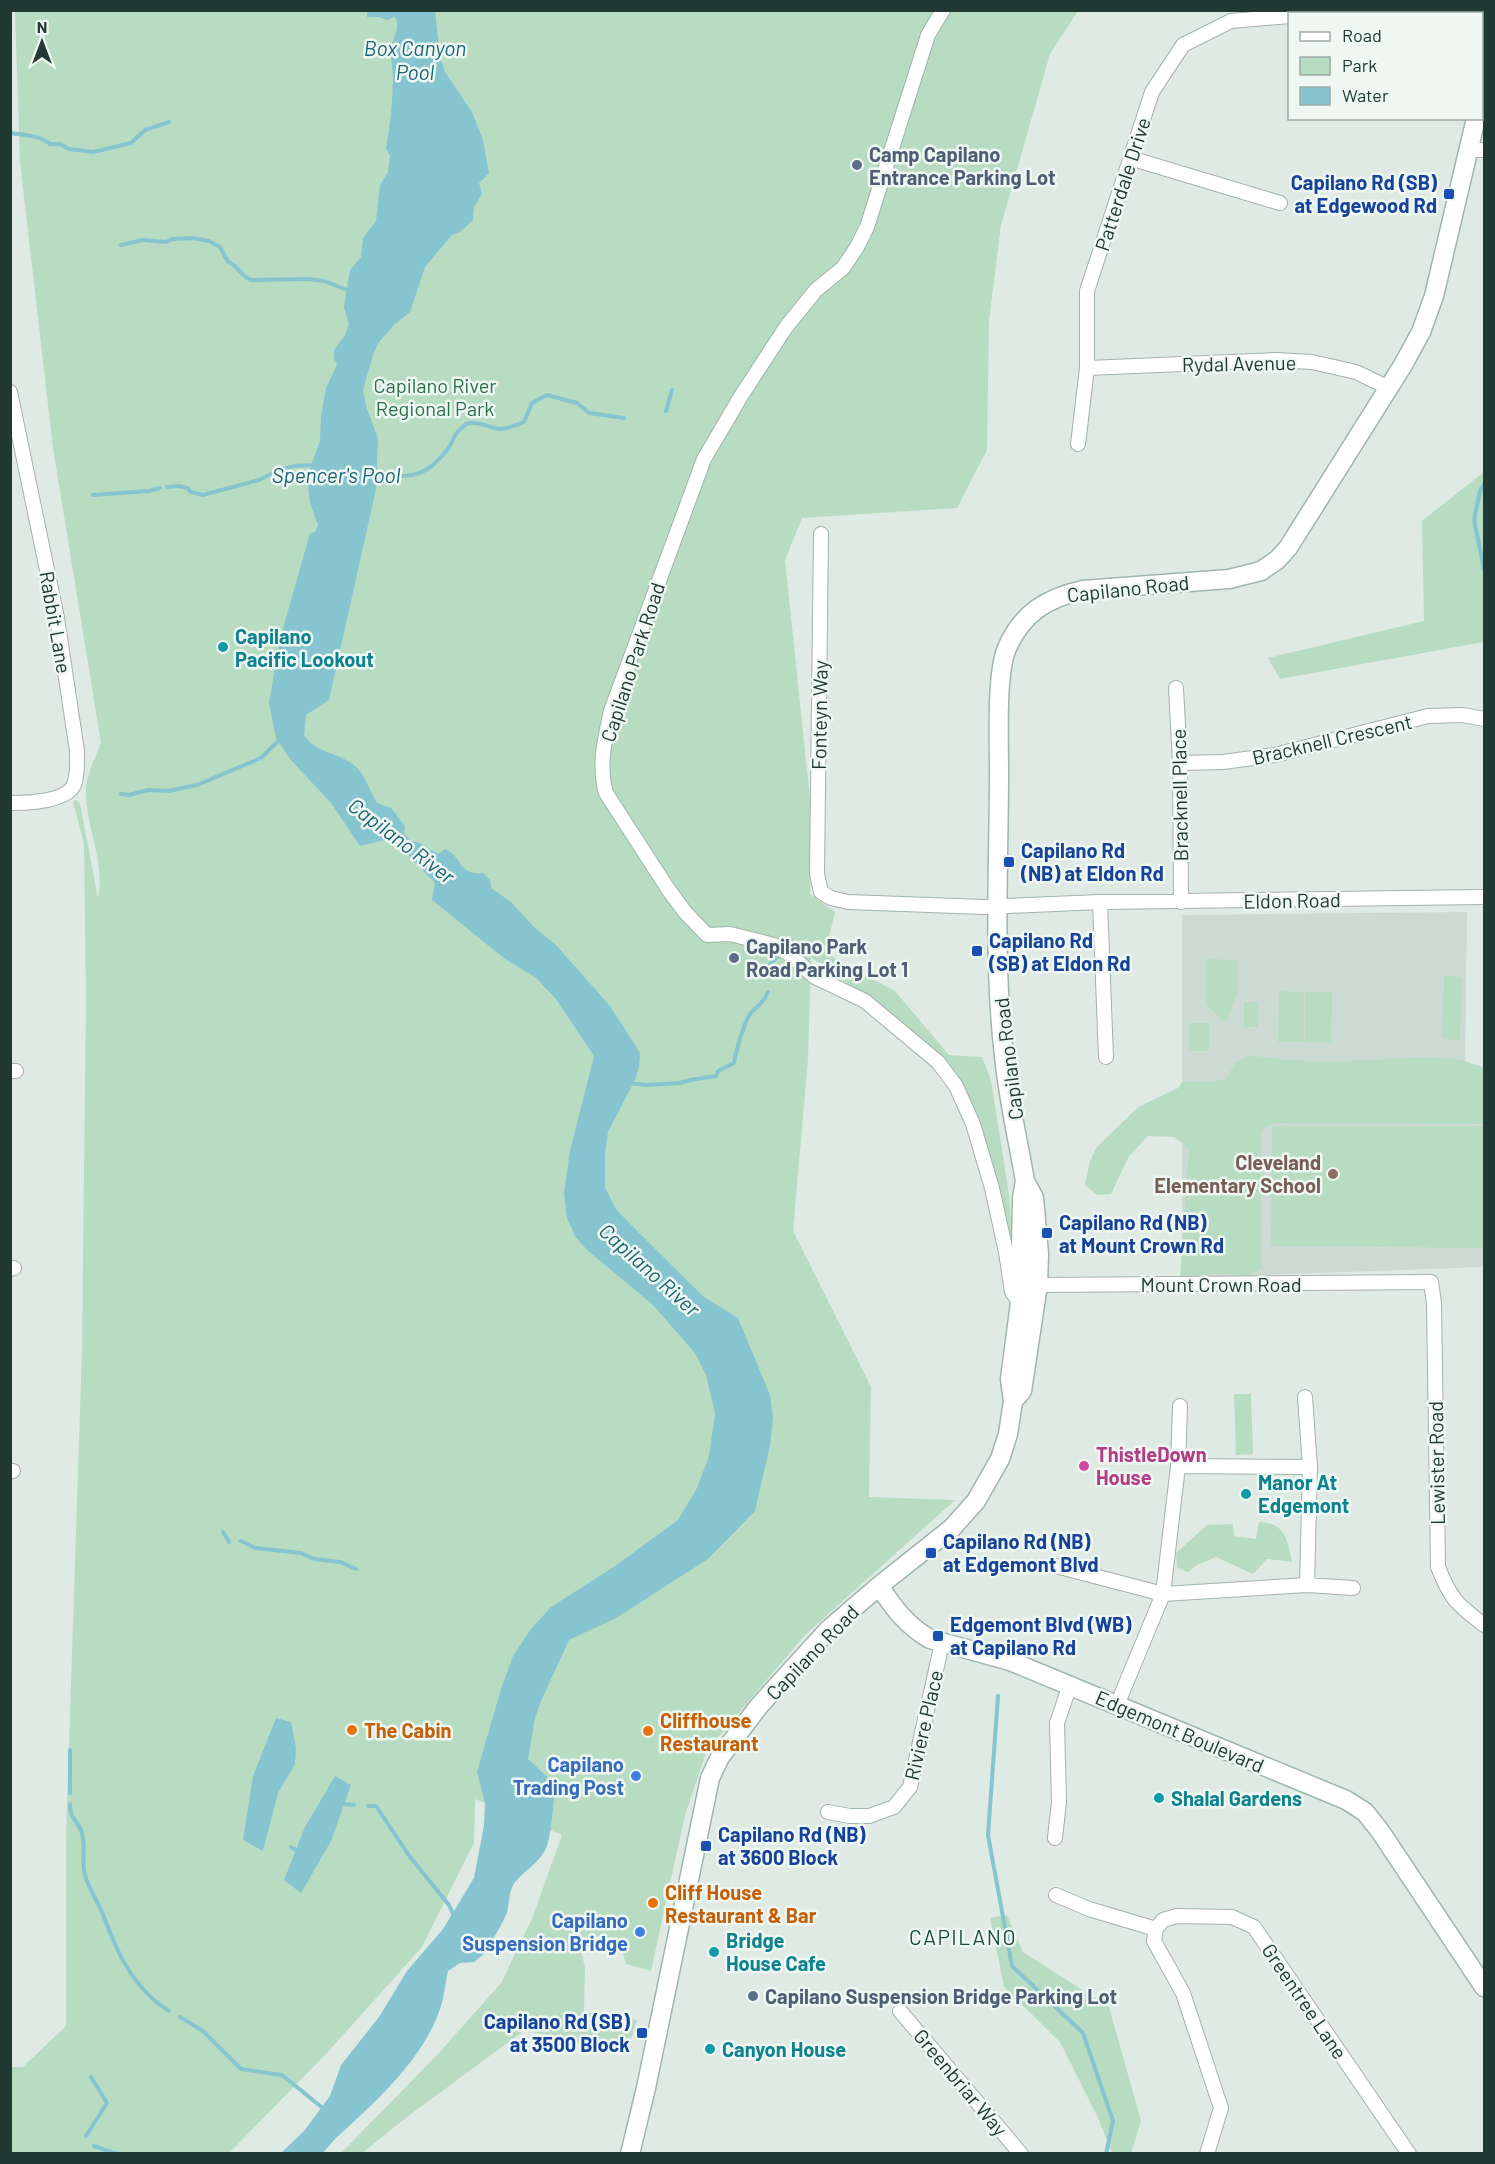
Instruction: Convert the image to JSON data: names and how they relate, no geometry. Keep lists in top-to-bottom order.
{
  "streets": {
    "main road": ["Capilano Road", "Edgemont Boulevard"],
    "street": [
      "Patterdale Drive",
      "Rydal Avenue",
      "Rabbit Lane",
      "Capilano Park Road",
      "Fonteyn Way",
      "Bracknell Crescent",
      "Bracknell Place",
      "Eldon Road",
      "Mount Crown Road",
      "Lewister Road",
      "Riviere Place",
      "Greentree Lane",
      "Greenbriar Way"
    ]
  },
  "crossings": [
    ["Patterdale Drive", "Rydal Avenue"],
    ["Rydal Avenue", "Capilano Road"],
    ["Capilano Road", "Capilano Park Road"],
    ["Capilano Road", "Eldon Road"],
    ["Capilano Road", "Mount Crown Road"],
    ["Capilano Road", "Edgemont Boulevard"],
    ["Fonteyn Way", "Eldon Road"],
    ["Bracknell Crescent", "Bracknell Place"],
    ["Bracknell Place", "Eldon Road"],
    ["Mount Crown Road", "Lewister Road"],
    ["Riviere Place", "Edgemont Boulevard"]
  ],
  "districts": ["CAPILANO"],
  "water": ["Box Canyon Pool", "Spencer's Pool", "Capilano River"],
  "parks": ["Capilano River Regional Park"],
  "places": {
    "other": [
      "Camp Capilano Entrance Parking Lot",
      "Capilano Pacific Lookout",
      "Capilano Park Road Parking Lot 1",
      "Cleveland Elementary School",
      "ThistleDown House",
      "Manor At Edgemont",
      "The Cabin",
      "Cliffhouse Restaurant",
      "Capilano Trading Post",
      "Shalal Gardens",
      "Cliff House Restaurant & Bar",
      "Capilano Suspension Bridge",
      "Bridge House Cafe",
      "Capilano Suspension Bridge Parking Lot",
      "Canyon House"
    ],
    "transit": [
      "Capilano Rd (SB) at Edgewood Rd",
      "Capilano Rd (NB) at Eldon Rd",
      "Capilano Rd (SB) at Eldon Rd",
      "Capilano Rd (NB) at Mount Crown Rd",
      "Capilano Rd (NB) at Edgemont Blvd",
      "Edgemont Blvd (WB) at Capilano Rd",
      "Capilano Rd (NB) at 3600 Block",
      "Capilano Rd (SB) at 3500 Block"
    ]
  },
  "legend": ["Road", "Park", "Water"],
  "north": "top"
}
